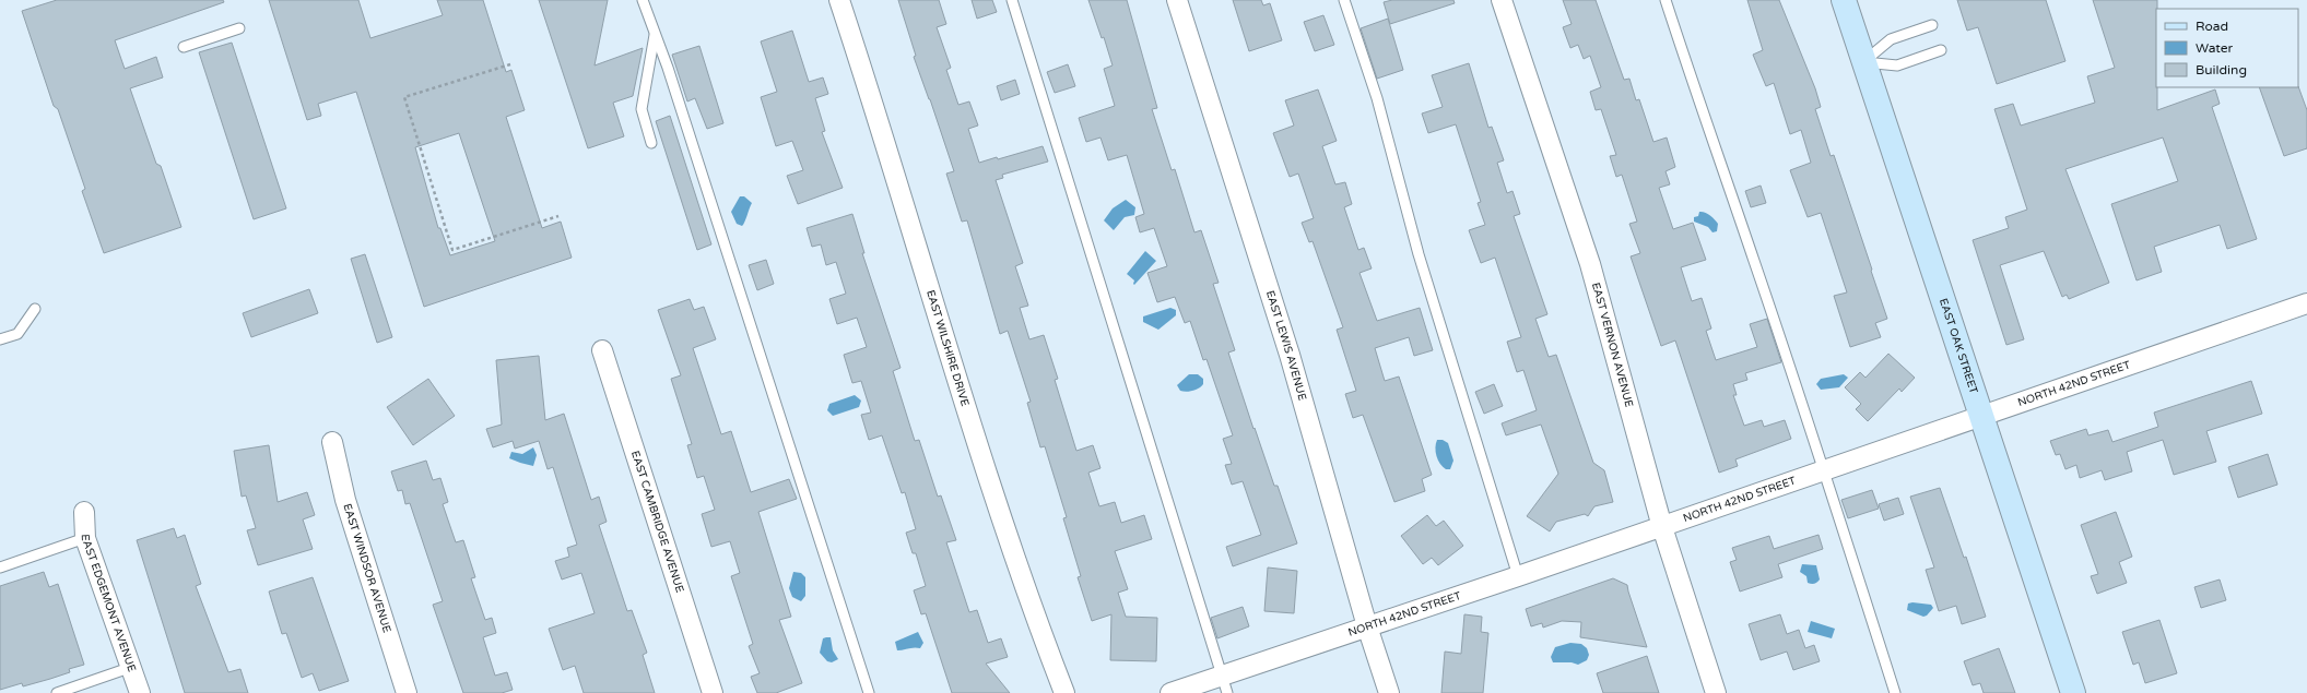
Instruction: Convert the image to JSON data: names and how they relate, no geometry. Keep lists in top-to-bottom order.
{
  "streets": {
    "street": [
      "EAST VERNON AVENUE",
      "EAST LEWIS AVENUE",
      "EAST OAK STREET",
      "EAST WILSHIRE DRIVE",
      "NORTH 42ND STREET",
      "EAST CAMBRIDGE AVENUE",
      "EAST WINDSOR AVENUE",
      "EAST EDGEMONT AVENUE"
    ]
  },
  "crossings": [
    ["EAST VERNON AVENUE", "NORTH 42ND STREET"],
    ["EAST LEWIS AVENUE", "NORTH 42ND STREET"],
    ["EAST OAK STREET", "NORTH 42ND STREET"]
  ],
  "legend": ["Road", "Water", "Building"]
}
